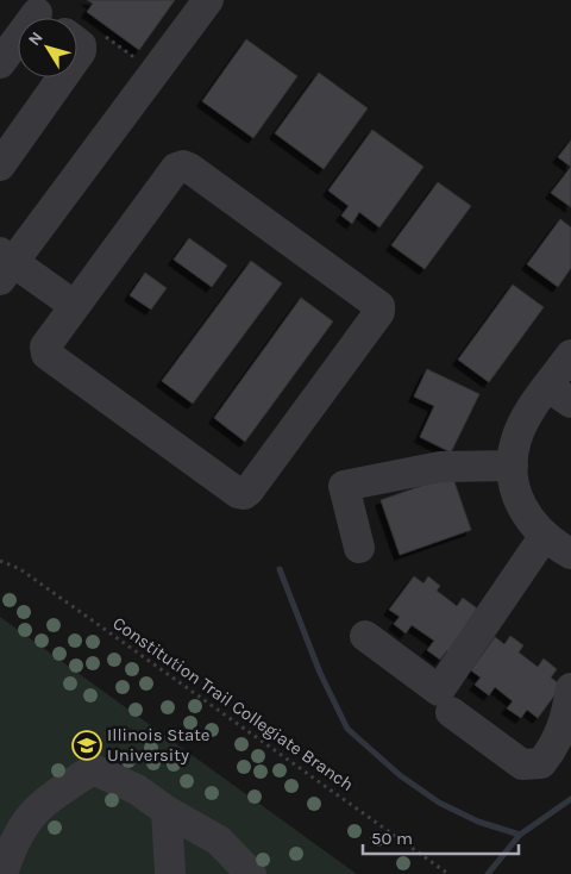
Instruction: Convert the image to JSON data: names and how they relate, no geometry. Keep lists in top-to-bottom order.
{
  "streets": {
    "path": ["Constitution Trail Collegiate Branch"]
  },
  "places": {
    "school or university": ["Illinois State University"]
  },
  "scale_bar": "50 m",
  "north": "top left"
}
